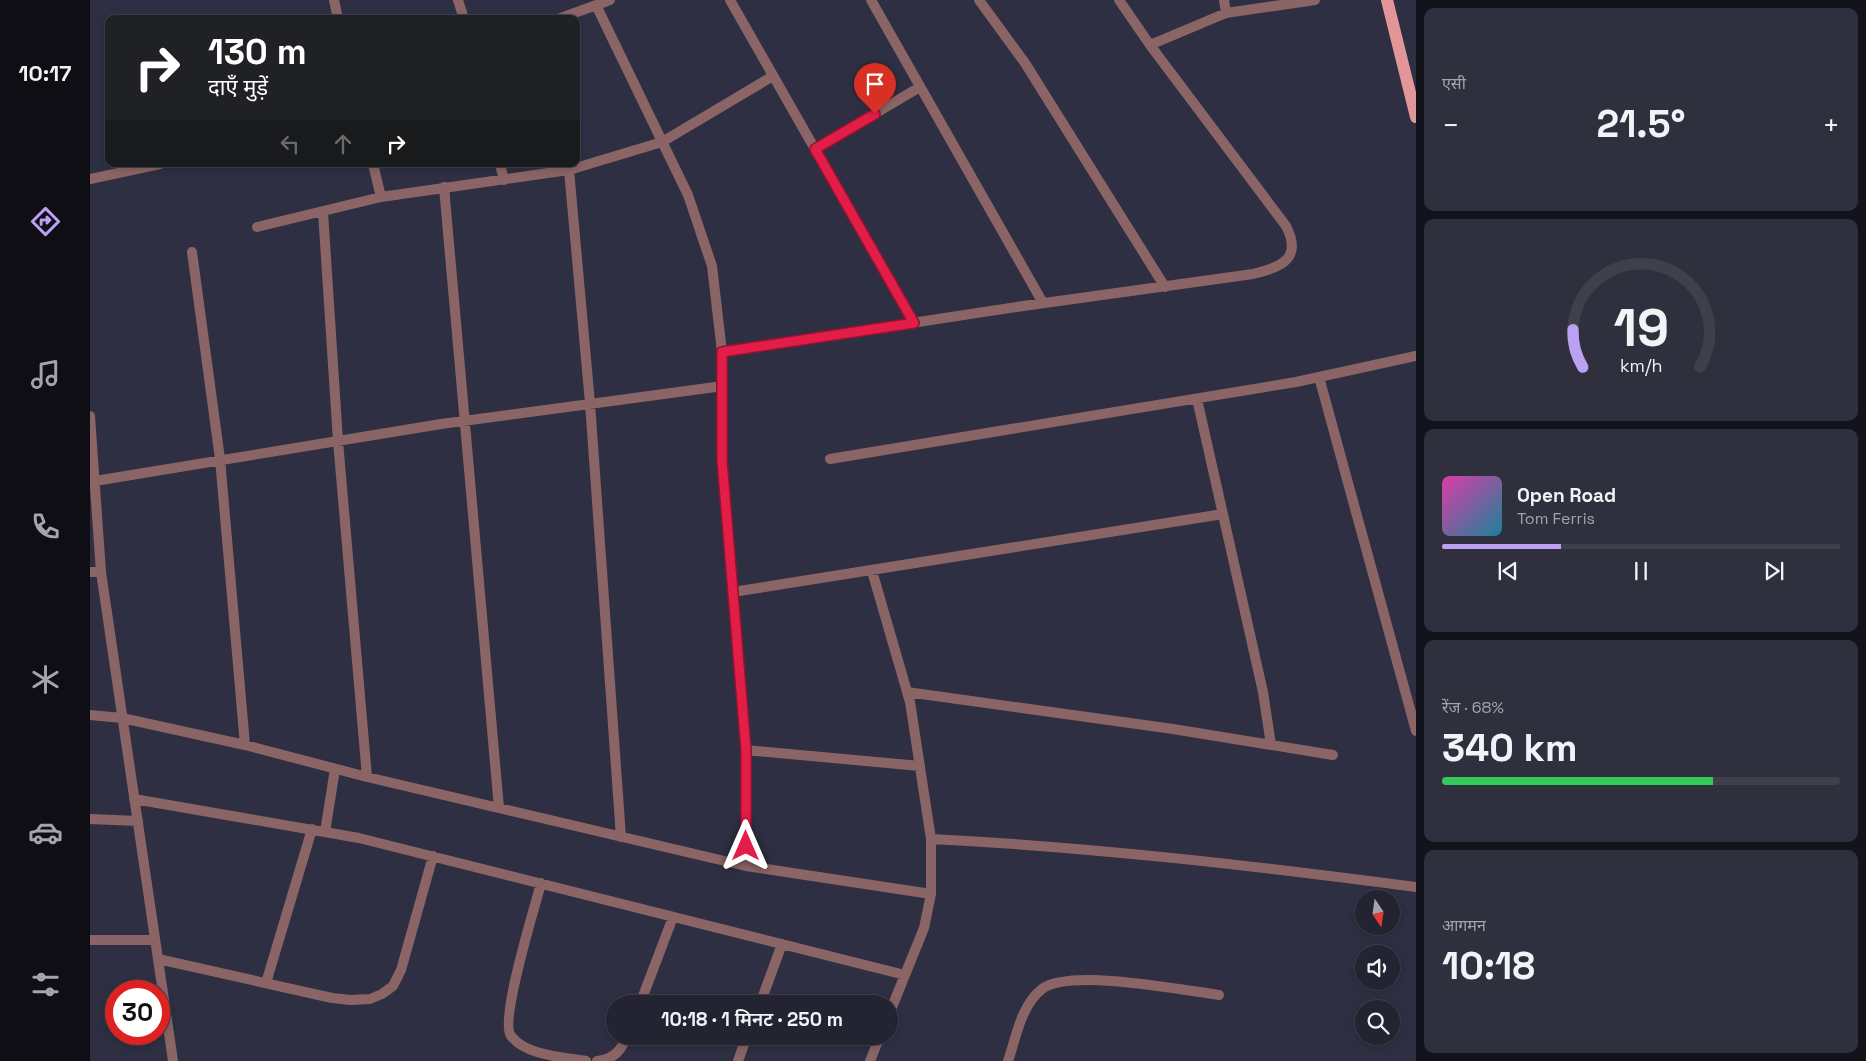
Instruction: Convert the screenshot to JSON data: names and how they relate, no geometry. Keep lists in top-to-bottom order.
{
  "north": "bottom",
  "page": {
    "tabs": "10:17",
    "tile": [
      "एसी",
      ["रेंज · 68%", "340 km"],
      ["आगमन", "10:18"]
    ],
    "turn": ["130 m", "दाएँ मुड़ें"],
    "heat": ["−", "21.5°", "+"],
    "song": ["Open Road", "Tom Ferris"],
    "limit": "30",
    "trip": "10:18 · 1 मिनट · 250 m",
    "gauge": ["19", "km/h"]
  }
}
